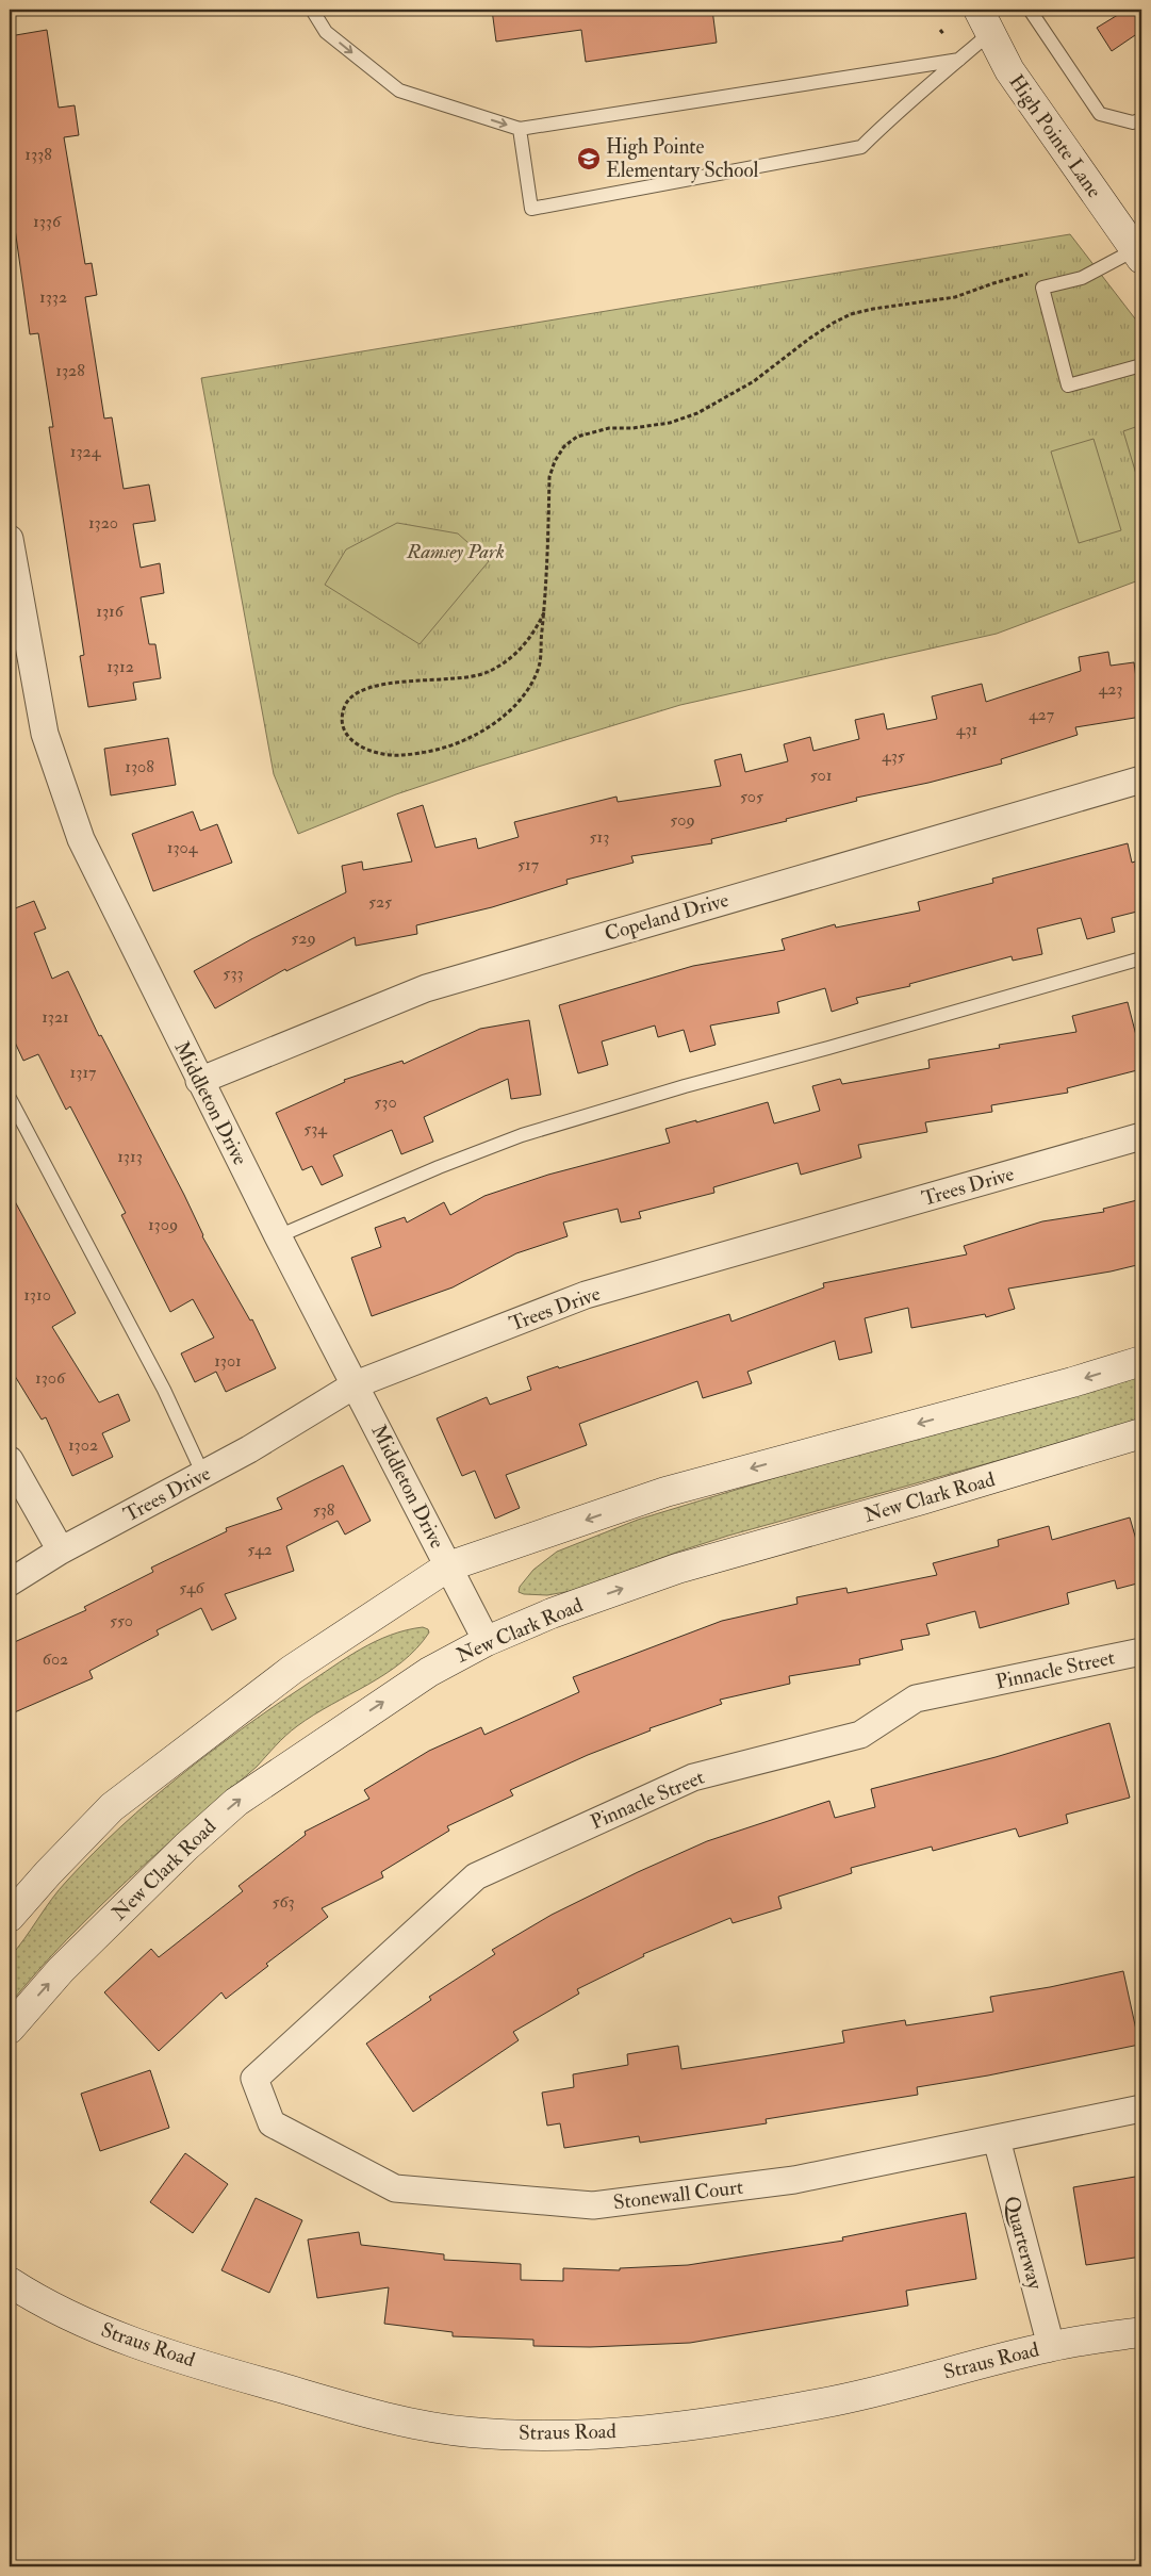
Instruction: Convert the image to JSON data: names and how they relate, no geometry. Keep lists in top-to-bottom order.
{
  "streets": {
    "main road": ["High Pointe Lane", "New Clark Road", "Straus Road"],
    "street": [
      "Copeland Drive",
      "Middleton Drive",
      "Trees Drive",
      "Pinnacle Street",
      "Stonewall Court",
      "Quarterway"
    ]
  },
  "crossings": [
    ["Copeland Drive", "Middleton Drive"],
    ["Middleton Drive", "Trees Drive"],
    ["Middleton Drive", "New Clark Road"],
    ["Pinnacle Street", "Stonewall Court"],
    ["Stonewall Court", "Quarterway"],
    ["Quarterway", "Straus Road"]
  ],
  "parks": ["Ramsey Park"],
  "places": {
    "school or university": ["High Pointe Elementary School"]
  },
  "house_numbers": [
    "1338",
    "1336",
    "1332",
    "1328",
    "1324",
    "1320",
    "1316",
    "1312",
    "423",
    "427",
    "431",
    "435",
    "1308",
    "501",
    "505",
    "509",
    "513",
    "1304",
    "517",
    "525",
    "529",
    "533",
    "1321",
    "1317",
    "530",
    "534",
    "1313",
    "1309",
    "1310",
    "1301",
    "1306",
    "1302",
    "538",
    "542",
    "546",
    "550",
    "602",
    "563"
  ]
}
